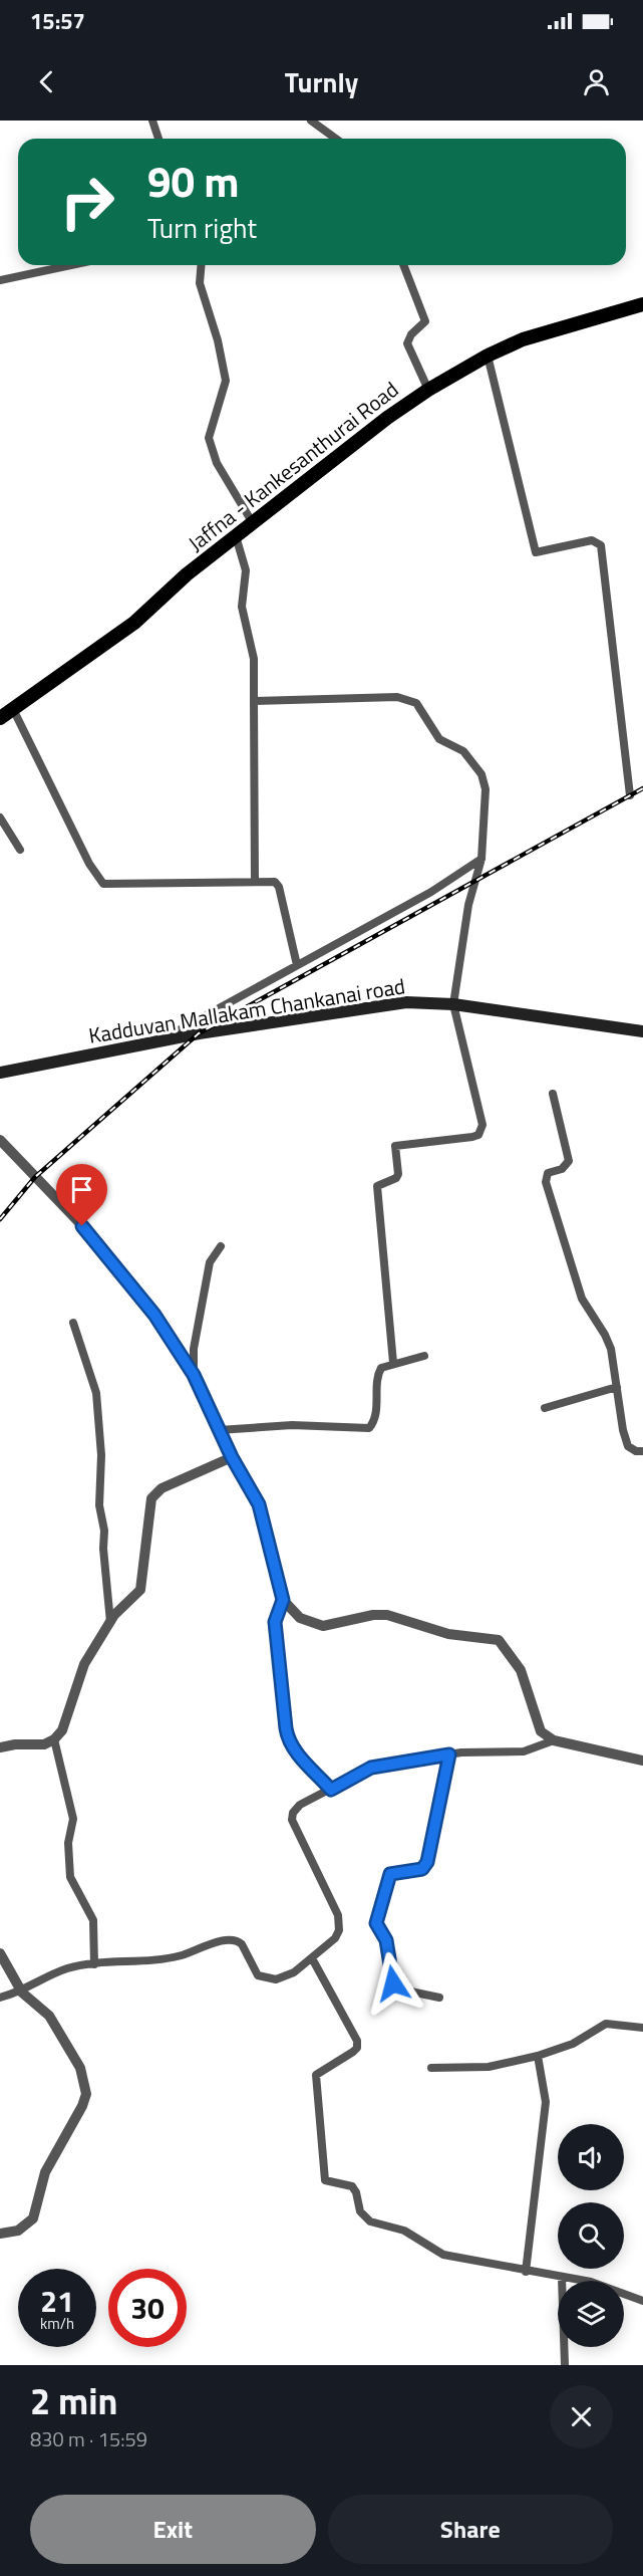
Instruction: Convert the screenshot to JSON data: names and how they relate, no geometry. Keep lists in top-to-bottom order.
{
  "streets": {
    "main road": ["Jaffna - Kankesanthurai Road", "Kadduvan Mallakam Chankanai road"]
  },
  "page": {
    "status": "15:57",
    "header": "Turnly",
    "turn": ["90 m", "Turn right"],
    "speed": "21 km/h",
    "limit": "30",
    "heading": ["2 min", "830 m · 15:59"],
    "buttons": ["Exit", "Share"]
  }
}
